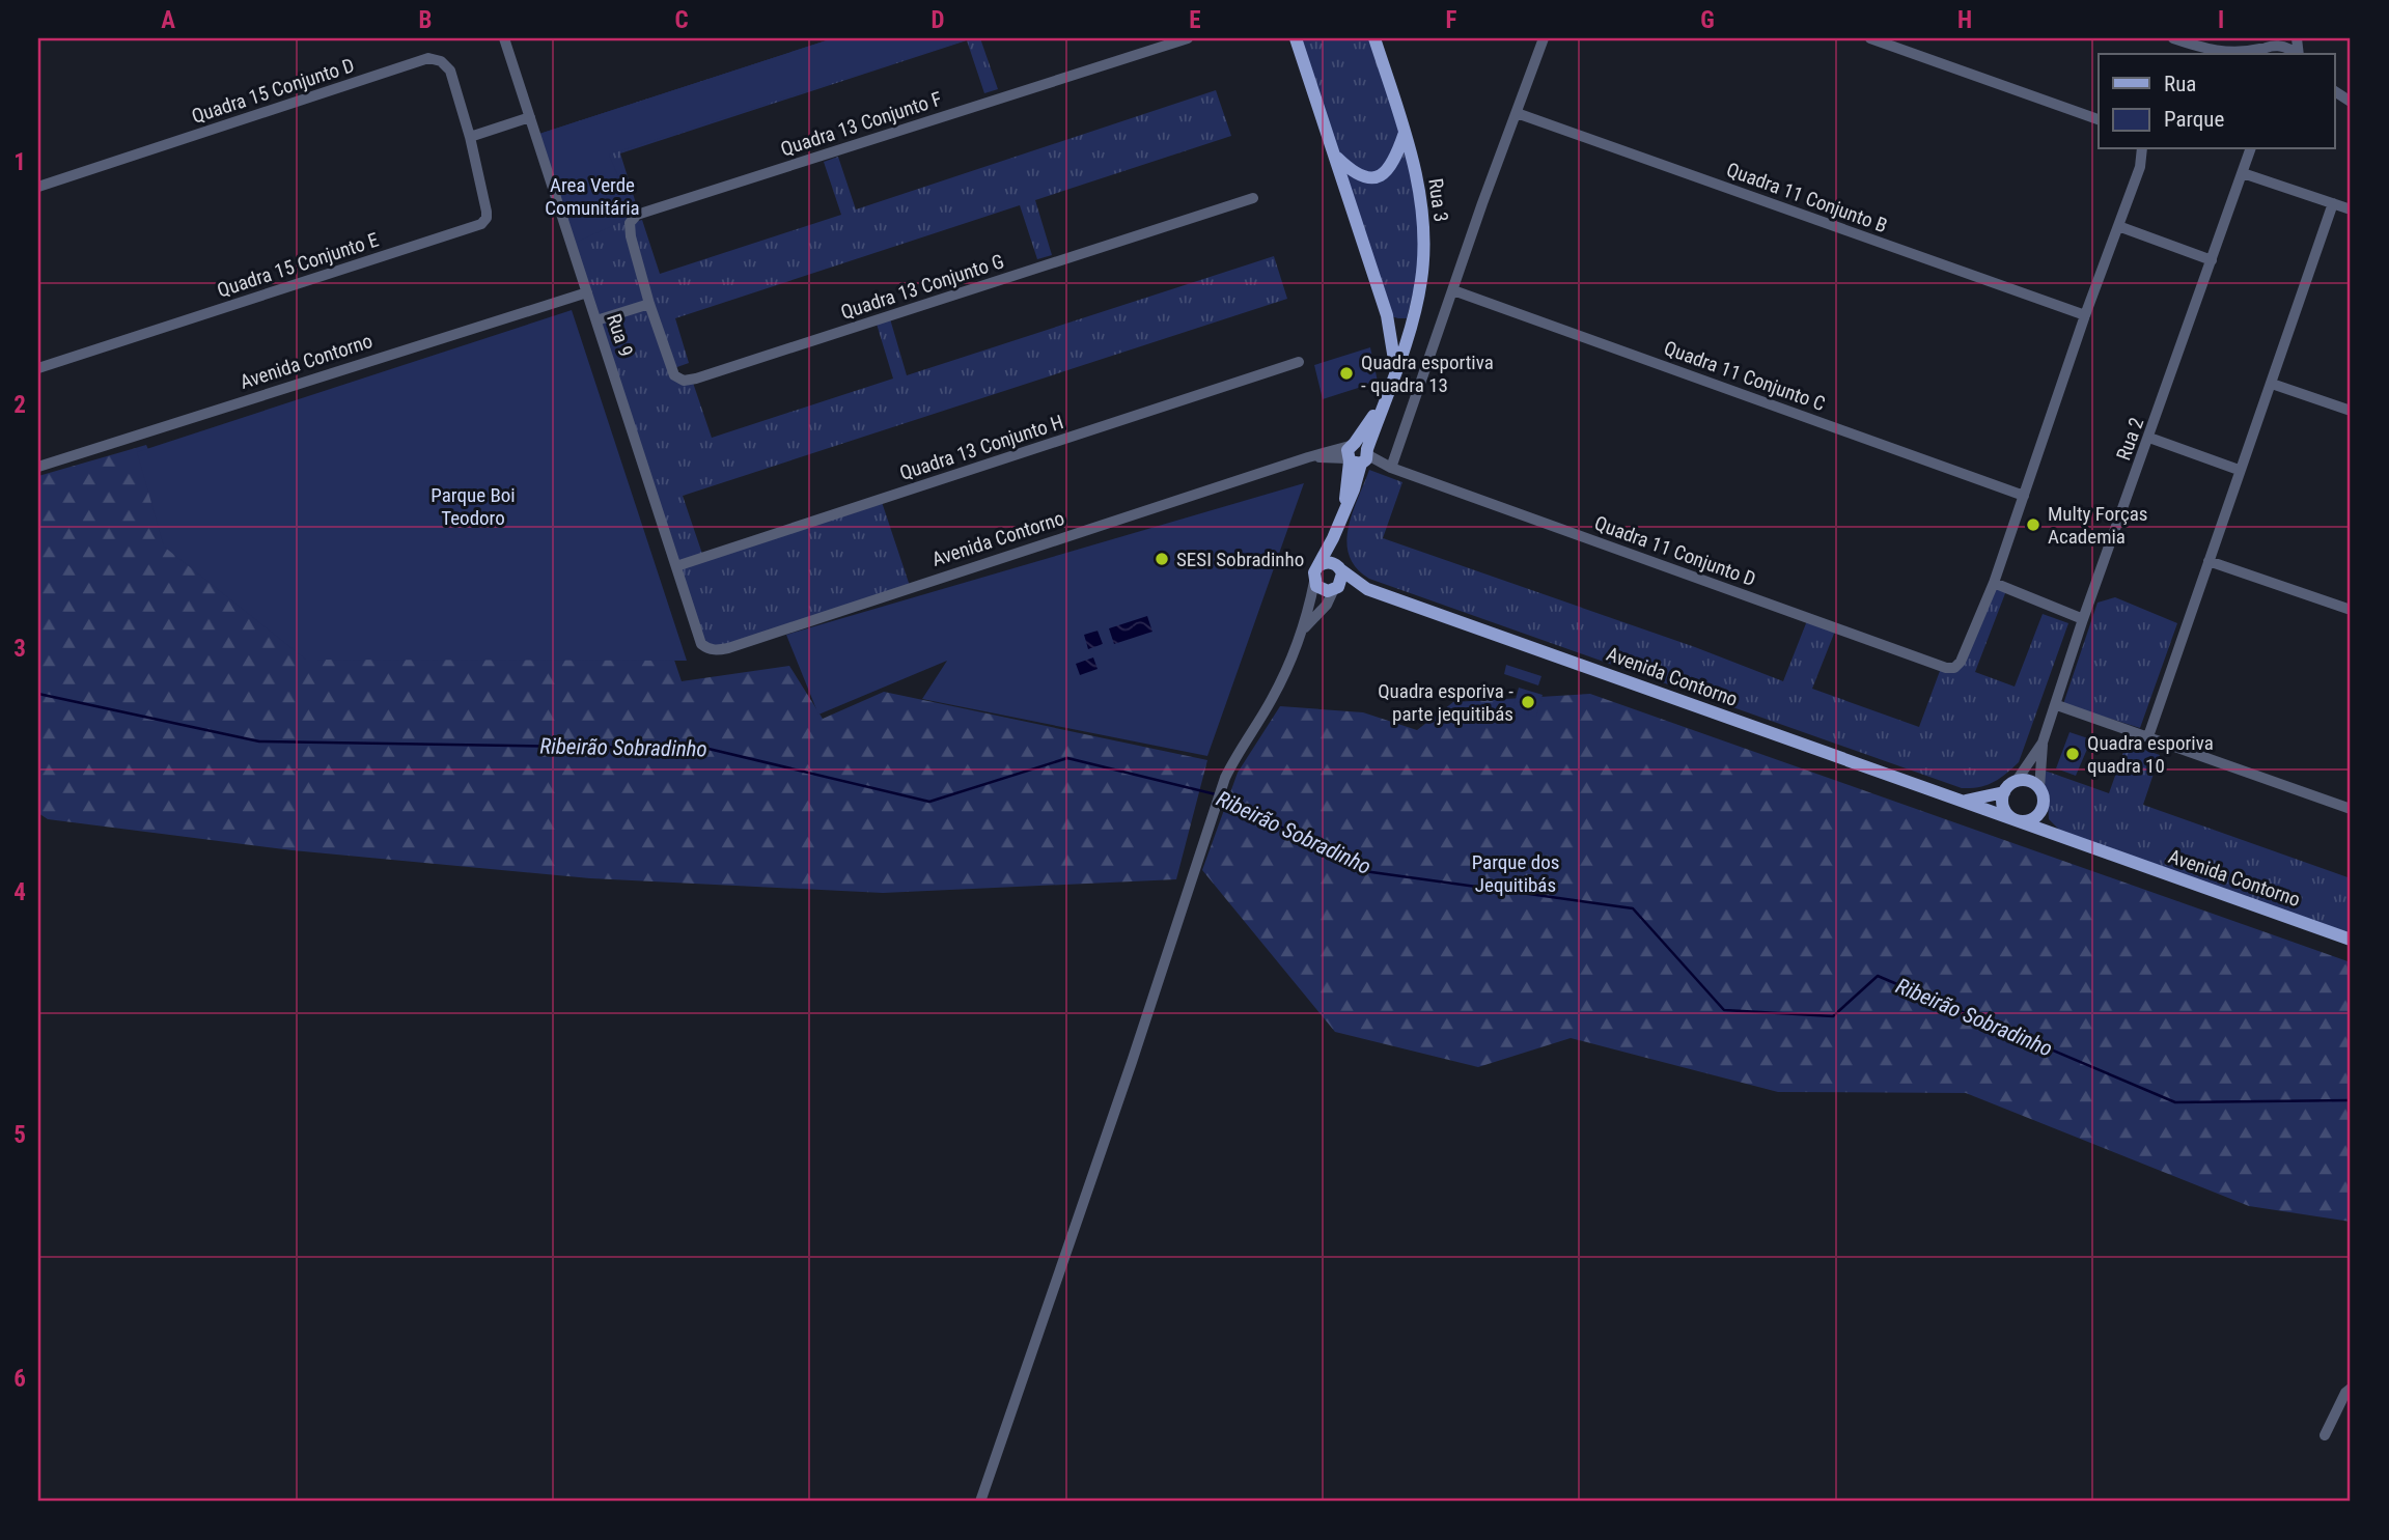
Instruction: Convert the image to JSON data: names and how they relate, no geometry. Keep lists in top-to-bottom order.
{
  "streets": {
    "main road": ["Rua 3", "Avenida Contorno"],
    "street": [
      "Quadra 15 Conjunto D",
      "Quadra 13 Conjunto F",
      "Quadra 11 Conjunto B",
      "Quadra 15 Conjunto E",
      "Quadra 13 Conjunto G",
      "Rua 9",
      "Quadra 11 Conjunto C",
      "Rua 2",
      "Quadra 13 Conjunto H",
      "Quadra 11 Conjunto D"
    ]
  },
  "crossings": [
    ["Quadra 15 Conjunto D", "Quadra 15 Conjunto E"],
    ["Quadra 13 Conjunto F", "Quadra 13 Conjunto G"],
    ["Rua 3", "Avenida Contorno"],
    ["Rua 3", "Quadra 11 Conjunto D"],
    ["Rua 9", "Avenida Contorno"],
    ["Rua 9", "Quadra 13 Conjunto H"],
    ["Avenida Contorno", "Rua 2"],
    ["Avenida Contorno", "Quadra 11 Conjunto D"]
  ],
  "water": ["Ribeirão Sobradinho"],
  "parks": ["Area Verde Comunitária", "Parque Boi Teodoro", "Parque dos Jequitibás"],
  "places": [
    "Quadra esportiva - quadra 13",
    "Multy Forças Academia",
    "SESI Sobradinho",
    "Quadra esporiva - parte jequitibás",
    "Quadra esporiva quadra 10"
  ],
  "legend": ["Rua", "Parque"],
  "grid": {
    "columns": [
      "A",
      "B",
      "C",
      "D",
      "E",
      "F",
      "G",
      "H",
      "I"
    ],
    "rows": [
      "1",
      "2",
      "3",
      "4",
      "5",
      "6"
    ]
  }
}
